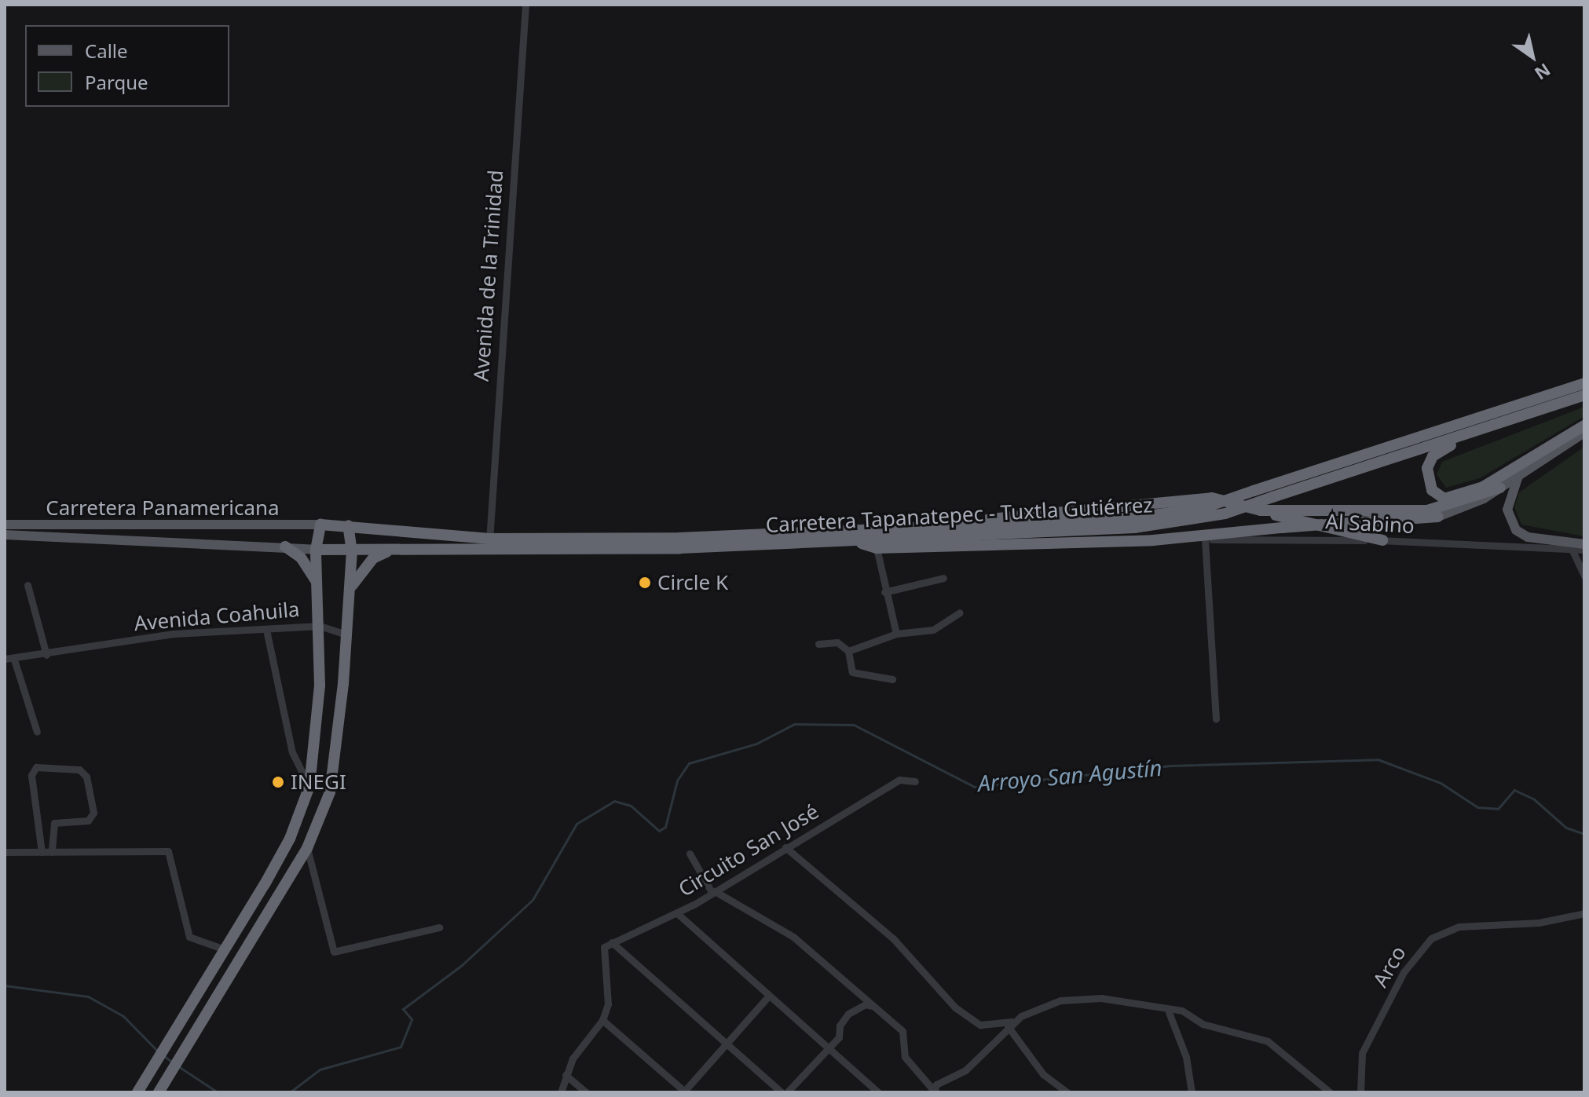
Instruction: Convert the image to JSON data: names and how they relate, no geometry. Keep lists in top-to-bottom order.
{
  "streets": {
    "highway": ["Carretera Tapanatepec - Tuxtla Gutiérrez"],
    "main road": ["Carretera Panamericana"],
    "street": [
      "Avenida de la Trinidad",
      "Al Sabino",
      "Avenida Coahuila",
      "Circuito San José",
      "Arco"
    ]
  },
  "crossings": [
    ["Avenida de la Trinidad", "Carretera Tapanatepec - Tuxtla Gutiérrez"],
    ["Carretera Panamericana", "Carretera Tapanatepec - Tuxtla Gutiérrez"]
  ],
  "water": ["Arroyo San Agustín"],
  "places": ["Circle K", "INEGI"],
  "legend": ["Calle", "Parque"],
  "north": "bottom right"
}
